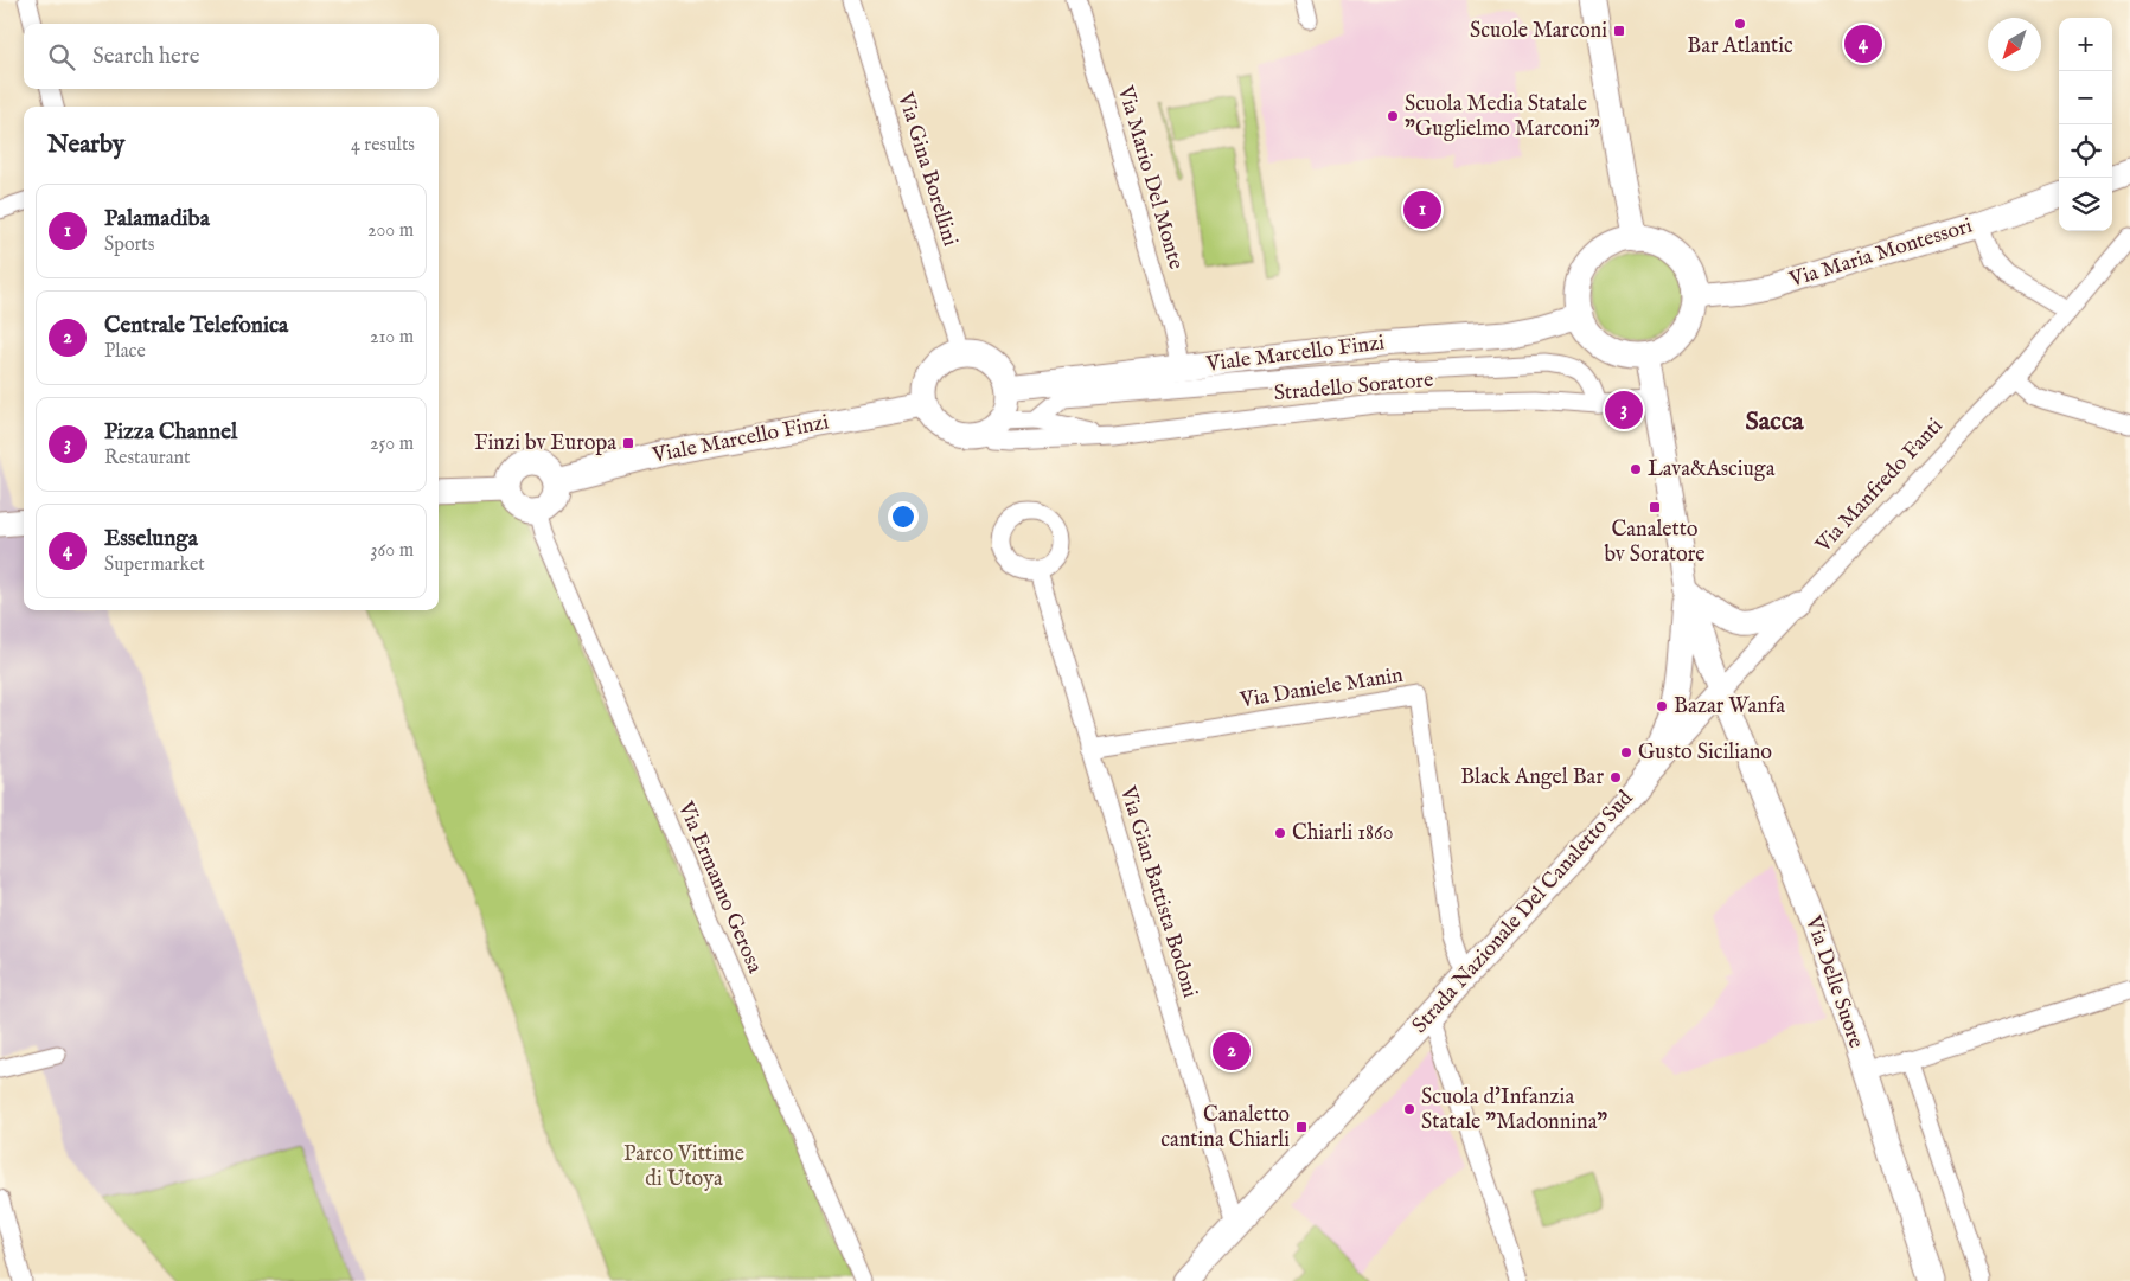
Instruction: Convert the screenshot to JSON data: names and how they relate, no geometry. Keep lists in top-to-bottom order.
{
  "streets": {
    "street": [
      "Via Gina Borellini",
      "Via Mario Del Monte",
      "Via Maria Montessori",
      "Viale Marcello Finzi",
      "Stradello Soratore",
      "Via Manfredo Fanti",
      "Via Daniele Manin",
      "Via Ermanno Gerosa",
      "Via Gian Battista Bodoni",
      "Strada Nazionale Del Canaletto Sud",
      "Via Delle Suore"
    ]
  },
  "crossings": [
    ["Via Gina Borellini", "Viale Marcello Finzi"],
    ["Via Gina Borellini", "Stradello Soratore"],
    ["Via Mario Del Monte", "Viale Marcello Finzi"],
    ["Via Maria Montessori", "Viale Marcello Finzi"],
    ["Viale Marcello Finzi", "Stradello Soratore"],
    ["Viale Marcello Finzi", "Via Ermanno Gerosa"],
    ["Via Manfredo Fanti", "Strada Nazionale Del Canaletto Sud"],
    ["Via Manfredo Fanti", "Via Delle Suore"],
    ["Via Daniele Manin", "Via Gian Battista Bodoni"],
    ["Via Daniele Manin", "Strada Nazionale Del Canaletto Sud"],
    ["Via Gian Battista Bodoni", "Strada Nazionale Del Canaletto Sud"],
    ["Strada Nazionale Del Canaletto Sud", "Via Delle Suore"]
  ],
  "districts": ["Sacca"],
  "parks": ["Parco Vittime di Utoya"],
  "places": {
    "other": [
      "Bar Atlantic",
      "Scuola Media Statale \"Guglielmo Marconi\"",
      "Lava&Asciuga",
      "Bazar Wanfa",
      "Gusto Siciliano",
      "Black Angel Bar",
      "Chiarli 1860",
      "Scuola d'Infanzia Statale \"Madonnina\""
    ],
    "transit": [
      "Scuole Marconi",
      "Finzi bv Europa",
      "Canaletto bv Soratore",
      "Canaletto cantina Chiarli"
    ]
  },
  "north": "bottom left",
  "page": {
    "map_buttons": ["+", "−"],
    "pins": [
      "4",
      "1",
      "3",
      "2"
    ],
    "search": "Search here",
    "heading": ["Nearby", "4 results"],
    "list": [
      {
        "mark": "1",
        "name": "Palamadiba",
        "note": "Sports",
        "value": "200 m"
      },
      {
        "mark": "2",
        "name": "Centrale Telefonica",
        "note": "Place",
        "value": "210 m"
      },
      {
        "mark": "3",
        "name": "Pizza Channel",
        "note": "Restaurant",
        "value": "250 m"
      },
      {
        "mark": "4",
        "name": "Esselunga",
        "note": "Supermarket",
        "value": "360 m"
      }
    ]
  }
}
